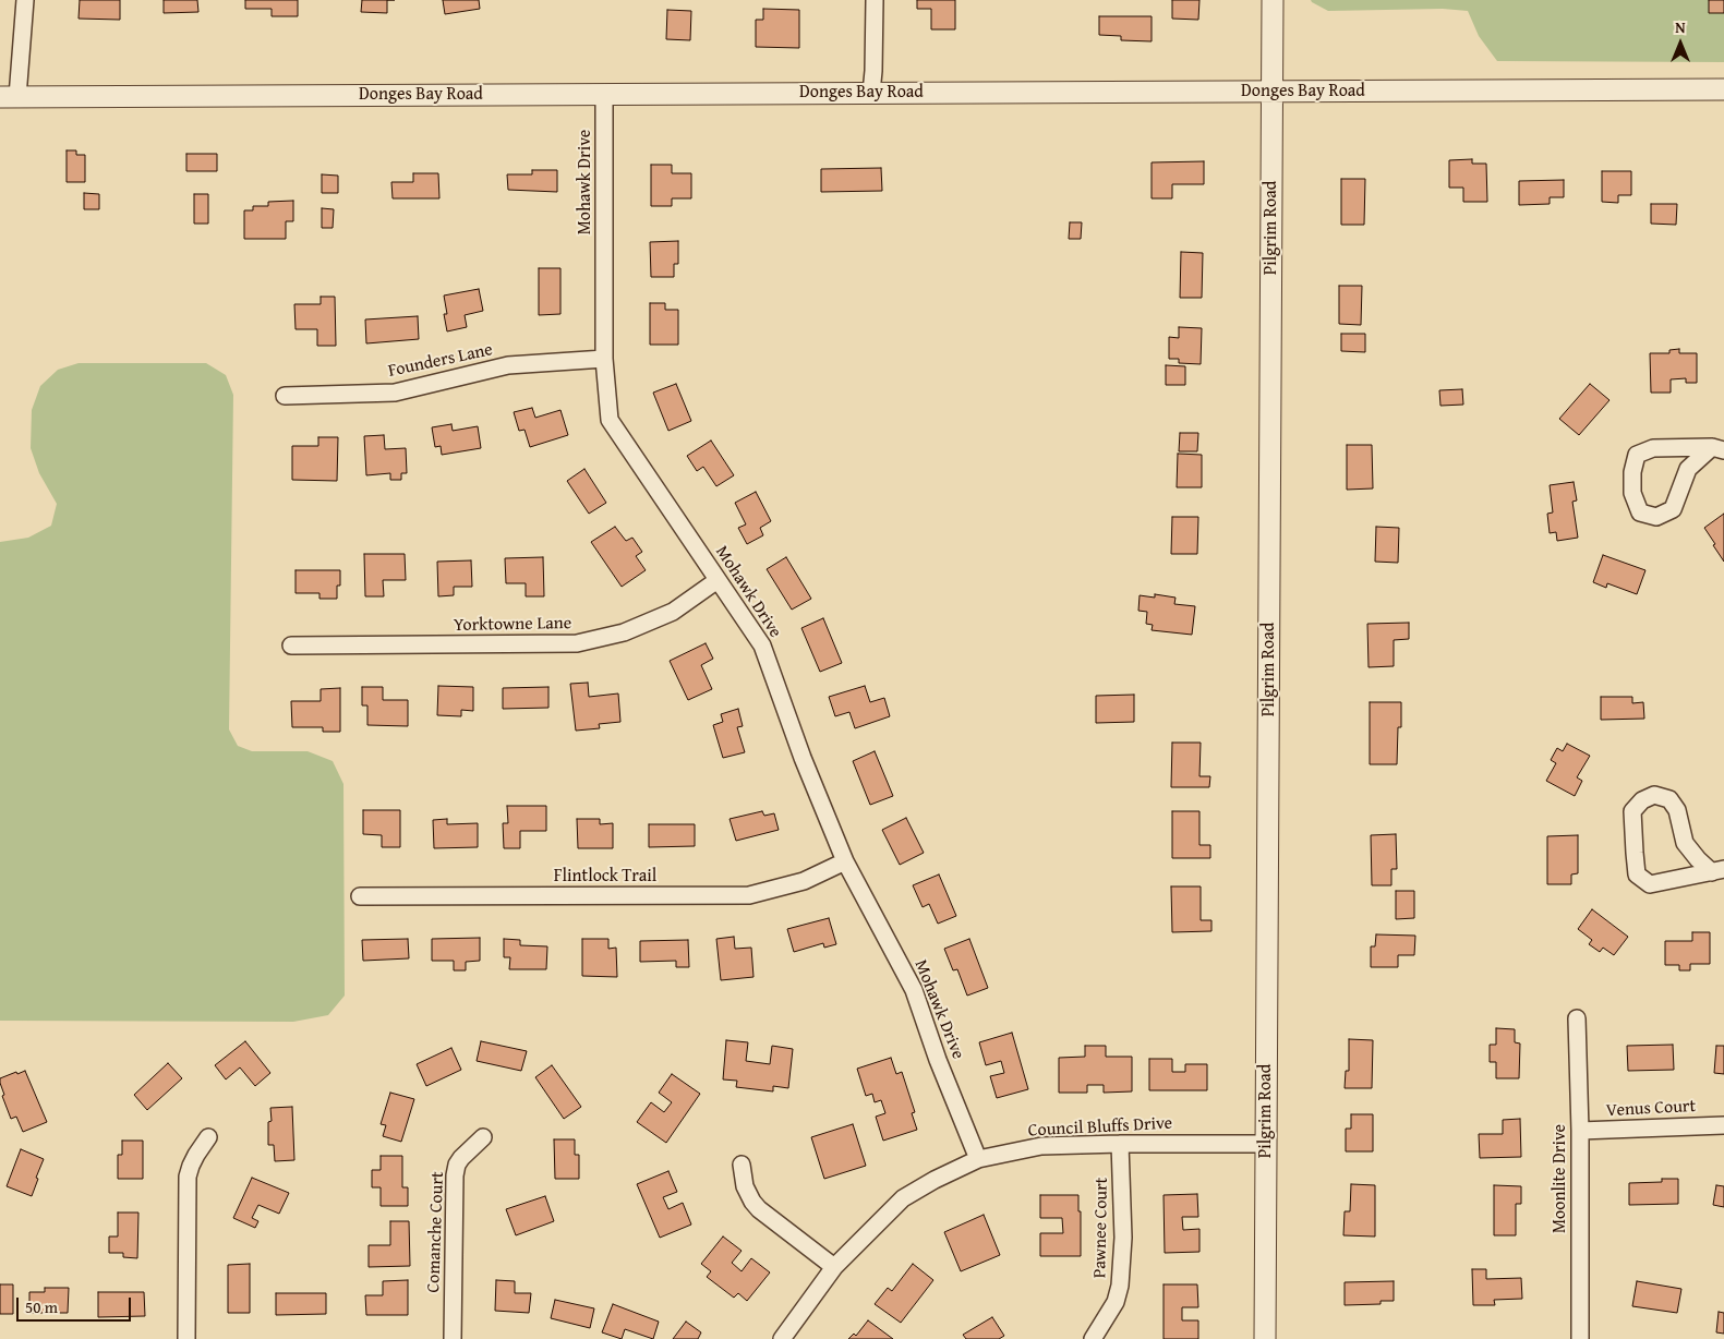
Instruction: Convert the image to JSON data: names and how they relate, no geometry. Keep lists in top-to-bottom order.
{
  "streets": {
    "street": [
      "Donges Bay Road",
      "Mohawk Drive",
      "Pilgrim Road",
      "Founders Lane",
      "Yorktowne Lane",
      "Flintlock Trail",
      "Venus Court",
      "Council Bluffs Drive",
      "Moonlite Drive",
      "Pawnee Court",
      "Comanche Court"
    ]
  },
  "crossings": [
    ["Donges Bay Road", "Mohawk Drive"],
    ["Donges Bay Road", "Pilgrim Road"],
    ["Mohawk Drive", "Founders Lane"],
    ["Mohawk Drive", "Yorktowne Lane"],
    ["Mohawk Drive", "Flintlock Trail"],
    ["Mohawk Drive", "Council Bluffs Drive"],
    ["Pilgrim Road", "Council Bluffs Drive"],
    ["Venus Court", "Moonlite Drive"],
    ["Council Bluffs Drive", "Pawnee Court"]
  ],
  "scale_bar": "50 m",
  "north": "top"
}
